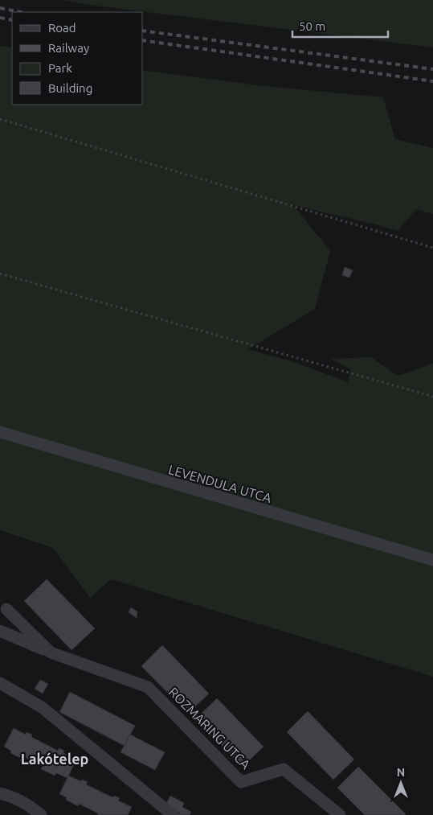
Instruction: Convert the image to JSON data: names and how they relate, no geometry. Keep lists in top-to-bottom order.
{
  "streets": {
    "street": ["LEVENDULA UTCA", "ROZMARING UTCA"]
  },
  "districts": ["Lakótelep"],
  "legend": [
    "Road",
    "Railway",
    "Park",
    "Building"
  ],
  "scale_bar": "50 m",
  "north": "top"
}
